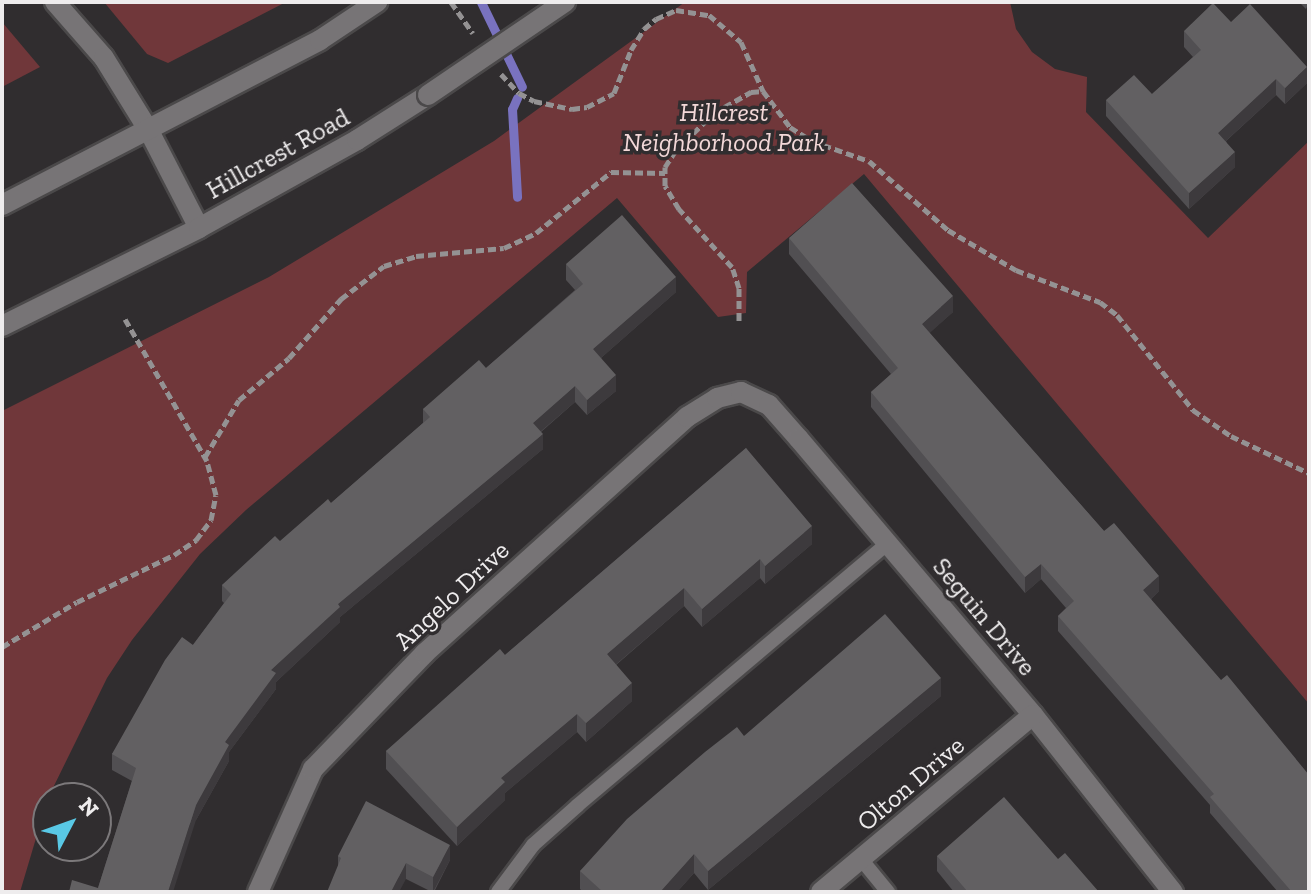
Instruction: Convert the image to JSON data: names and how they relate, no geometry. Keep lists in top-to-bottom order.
{
  "streets": {
    "street": [
      "Hillcrest Road",
      "Angelo Drive",
      "Seguin Drive",
      "Olton Drive"
    ]
  },
  "crossings": [
    ["Angelo Drive", "Seguin Drive"],
    ["Seguin Drive", "Olton Drive"]
  ],
  "parks": ["Hillcrest Neighborhood Park"],
  "north": "top right"
}
